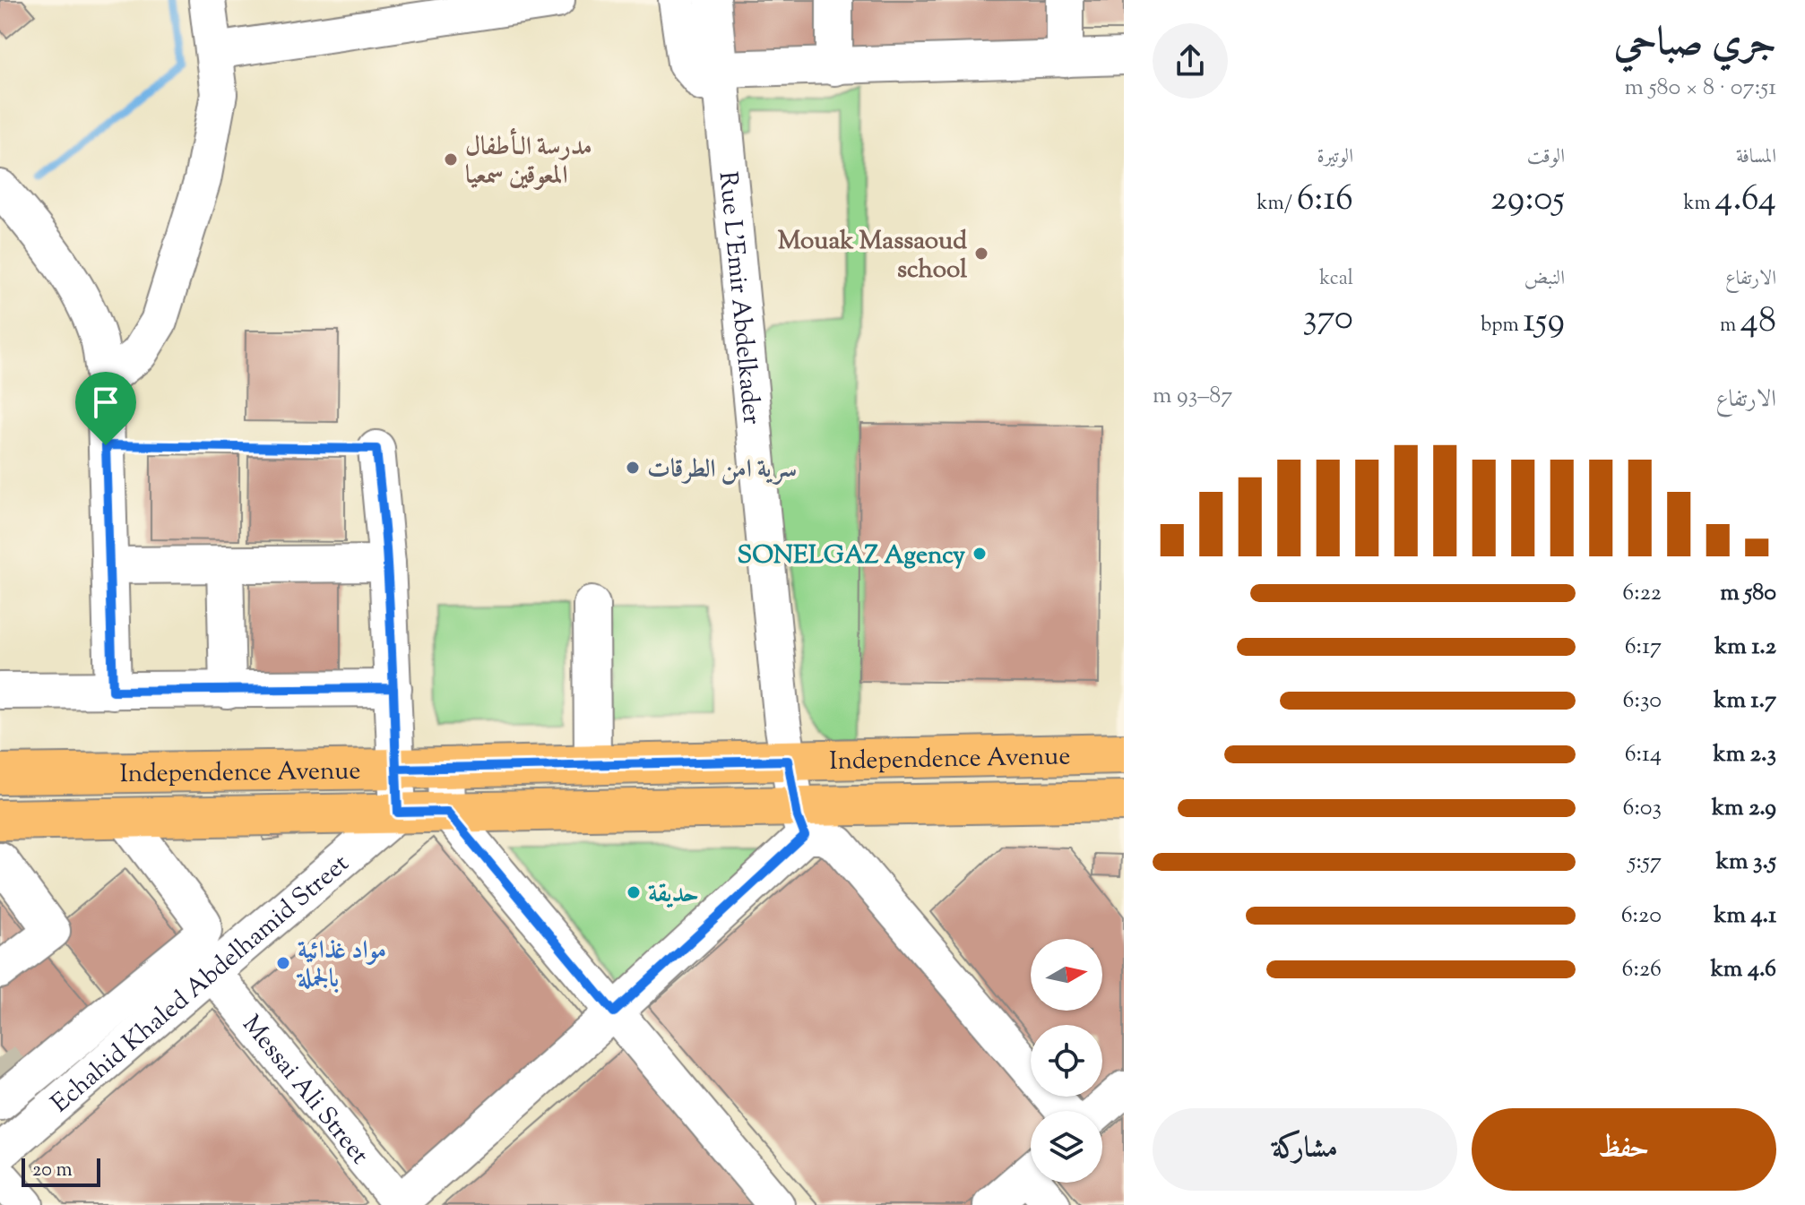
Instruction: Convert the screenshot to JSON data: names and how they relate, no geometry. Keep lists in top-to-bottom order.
{
  "streets": {
    "main road": ["Independence Avenue"],
    "street": ["Rue L'Emir Abdelkader", "Echahid Khaled Abdelhamid Street", "Messai Ali Street"]
  },
  "crossings": [
    ["Rue L'Emir Abdelkader", "Independence Avenue"],
    ["Independence Avenue", "Echahid Khaled Abdelhamid Street"],
    ["Echahid Khaled Abdelhamid Street", "Messai Ali Street"]
  ],
  "places": [
    "مدرسة الـأطفال المعوقين سمعيا",
    "Mouak Massaoud school",
    "سرية امن الطرقات",
    "SONELGAZ Agency",
    "حديقة",
    "مواد غذائية بالجملة"
  ],
  "scale_bar": "20 m",
  "north": "right",
  "page": {
    "heading": ["جري صباحي", "07:51 · 8 × 580 m"],
    "stats": [
      ["المسافة", "4.64 km"],
      ["الوقت", "29:05"],
      ["الوتيرة", "6:16 /km"],
      ["الارتفاع", "48 m"],
      ["النبض", "159 bpm"],
      ["kcal", "370"]
    ],
    "chart": ["الارتفاع", "87–93 m"],
    "list": [
      {
        "name": "580 m",
        "note": "6:22"
      },
      {
        "name": "1.2 km",
        "note": "6:17"
      },
      {
        "name": "1.7 km",
        "note": "6:30"
      },
      {
        "name": "2.3 km",
        "note": "6:14"
      },
      {
        "name": "2.9 km",
        "note": "6:03"
      },
      {
        "name": "3.5 km",
        "note": "5:57"
      },
      {
        "name": "4.1 km",
        "note": "6:20"
      },
      {
        "name": "4.6 km",
        "note": "6:26"
      }
    ],
    "buttons": ["حفظ", "مشاركة"],
    "scale": "20 m"
  }
}
